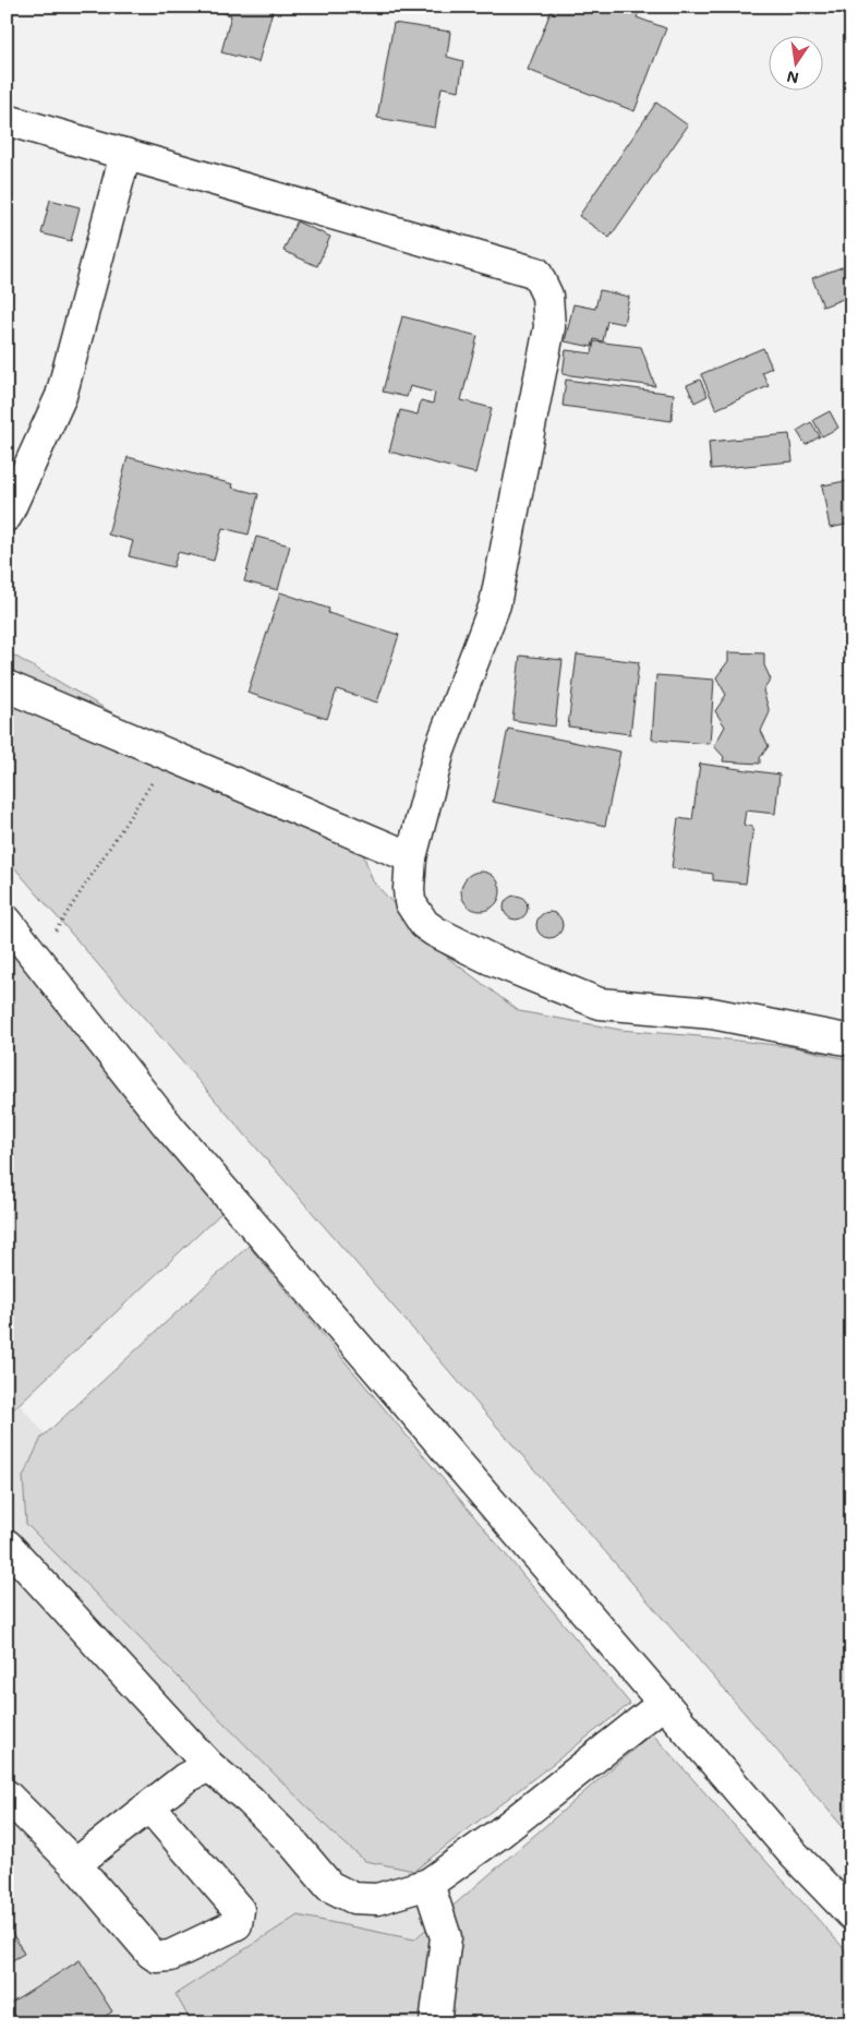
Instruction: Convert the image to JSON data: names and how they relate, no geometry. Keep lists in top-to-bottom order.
{
  "north": "bottom"
}
